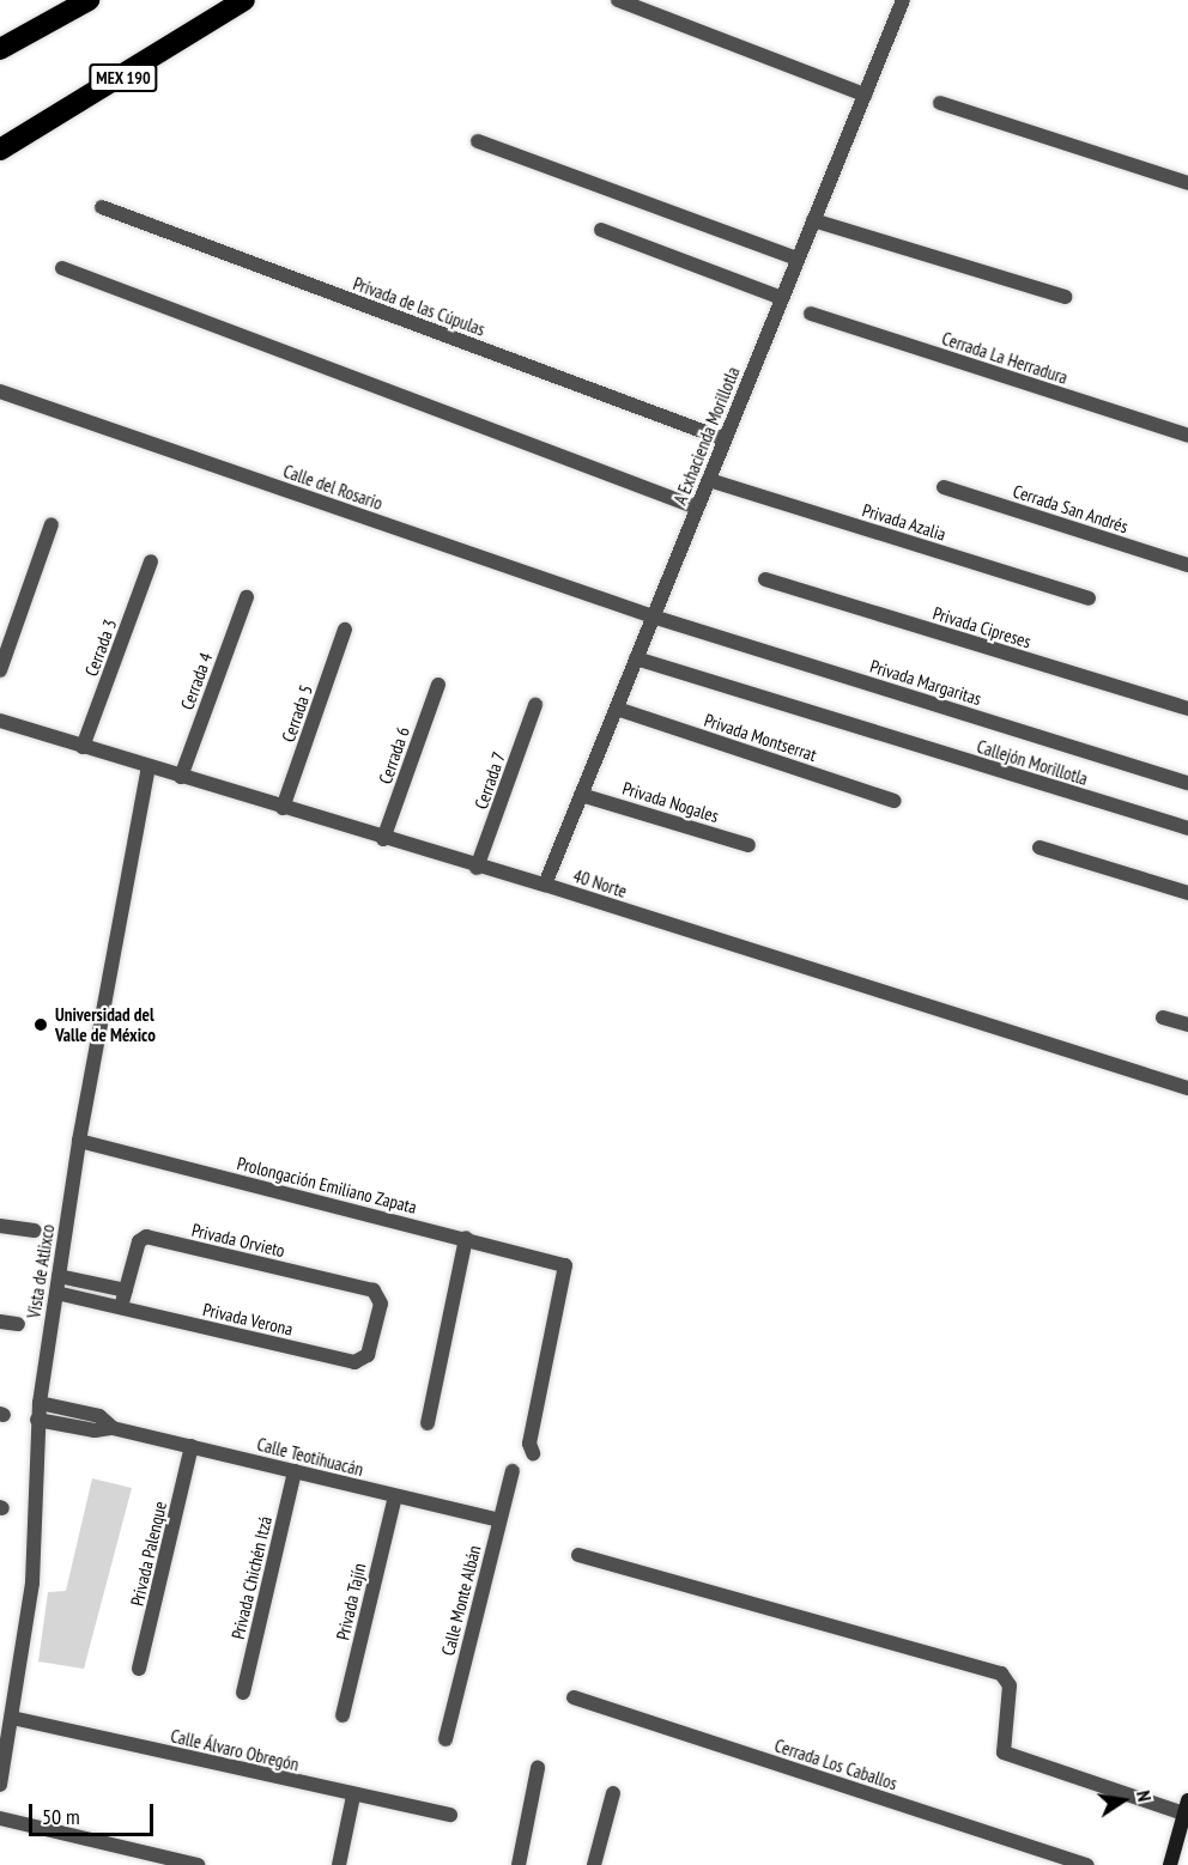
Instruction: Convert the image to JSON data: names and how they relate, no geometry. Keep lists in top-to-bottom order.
{
  "streets": {
    "highway": ["MEX 190"],
    "street": [
      "Privada de las Cúpulas",
      "Cerrada La Herradura",
      "A Exhacienda Morillotla",
      "Calle del Rosario",
      "Cerrada San Andrés",
      "Privada Azalia",
      "Privada Cipreses",
      "Cerrada 3",
      "Cerrada 4",
      "Privada Margaritas",
      "Cerrada 5",
      "Privada Montserrat",
      "Cerrada 6",
      "Callejón Morillotla",
      "Cerrada 7",
      "Privada Nogales",
      "40 Norte",
      "Prolongación Emiliano Zapata",
      "Privada Orvieto",
      "Vista de Atlixco",
      "Privada Verona",
      "Calle Teotihuacán",
      "Privada Palenque",
      "Privada Chichén Itzá",
      "Calle Monte Albán",
      "Privada Tajín",
      "Calle Álvaro Obregón",
      "Cerrada Los Caballos"
    ]
  },
  "crossings": [
    ["Privada de las Cúpulas", "A Exhacienda Morillotla"],
    ["A Exhacienda Morillotla", "Calle del Rosario"],
    ["A Exhacienda Morillotla", "Privada Azalia"],
    ["A Exhacienda Morillotla", "Privada Margaritas"],
    ["A Exhacienda Morillotla", "Privada Montserrat"],
    ["A Exhacienda Morillotla", "Callejón Morillotla"],
    ["A Exhacienda Morillotla", "Privada Nogales"],
    ["A Exhacienda Morillotla", "40 Norte"],
    ["Calle del Rosario", "Privada Margaritas"],
    ["Cerrada 3", "40 Norte"],
    ["Cerrada 4", "40 Norte"],
    ["Cerrada 5", "40 Norte"],
    ["Cerrada 6", "40 Norte"],
    ["Cerrada 7", "40 Norte"],
    ["40 Norte", "Vista de Atlixco"],
    ["Prolongación Emiliano Zapata", "Vista de Atlixco"],
    ["Privada Orvieto", "Privada Verona"],
    ["Vista de Atlixco", "Privada Verona"],
    ["Vista de Atlixco", "Calle Teotihuacán"],
    ["Vista de Atlixco", "Calle Álvaro Obregón"],
    ["Calle Teotihuacán", "Privada Palenque"],
    ["Calle Teotihuacán", "Privada Chichén Itzá"],
    ["Calle Teotihuacán", "Calle Monte Albán"],
    ["Calle Teotihuacán", "Privada Tajín"]
  ],
  "places": ["Universidad del Valle de México"],
  "scale_bar": "50 m",
  "north": "right"
}
